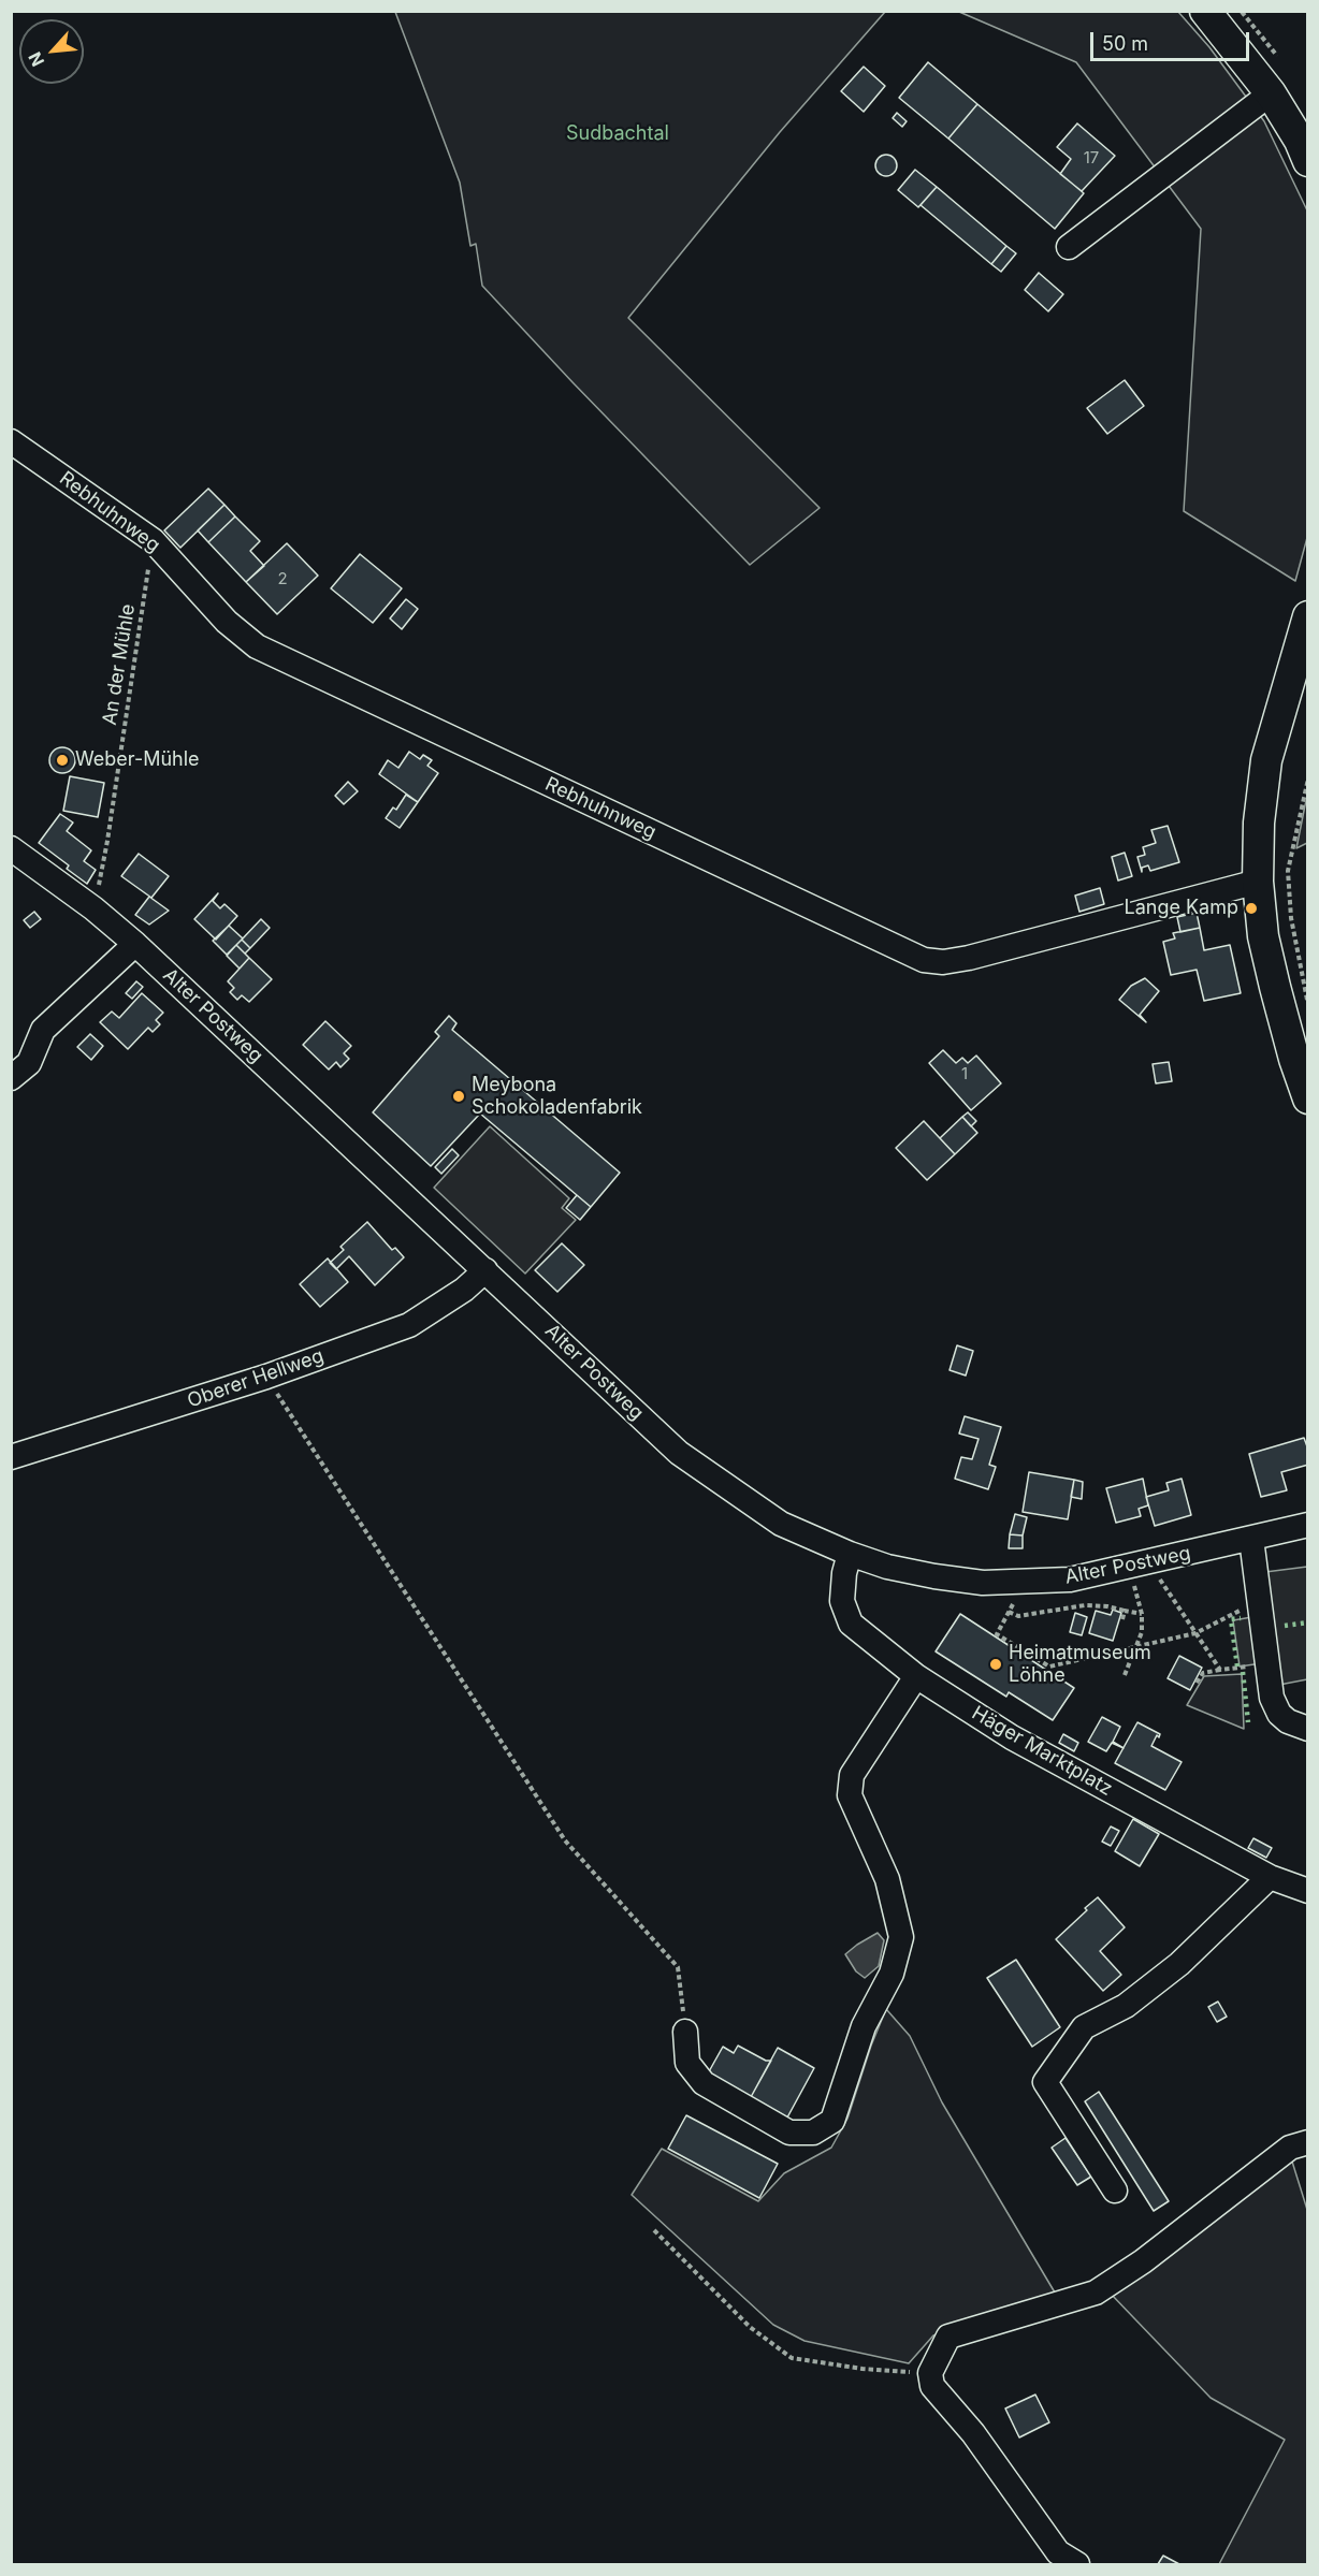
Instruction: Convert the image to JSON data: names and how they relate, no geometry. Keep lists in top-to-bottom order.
{
  "streets": {
    "street": [
      "Rebhuhnweg",
      "Alter Postweg",
      "Oberer Hellweg",
      "Häger Marktplatz"
    ],
    "path": ["An der Mühle"]
  },
  "crossings": [
    ["Rebhuhnweg", "An der Mühle"],
    ["An der Mühle", "Alter Postweg"],
    ["Alter Postweg", "Oberer Hellweg"],
    ["Alter Postweg", "Häger Marktplatz"]
  ],
  "parks": ["Sudbachtal"],
  "places": [
    "Weber-Mühle",
    "Lange Kamp",
    "Meybona Schokoladenfabrik",
    "Heimatmuseum Löhne"
  ],
  "house_numbers": ["17", "2", "1"],
  "scale_bar": "50 m",
  "north": "bottom left"
}
